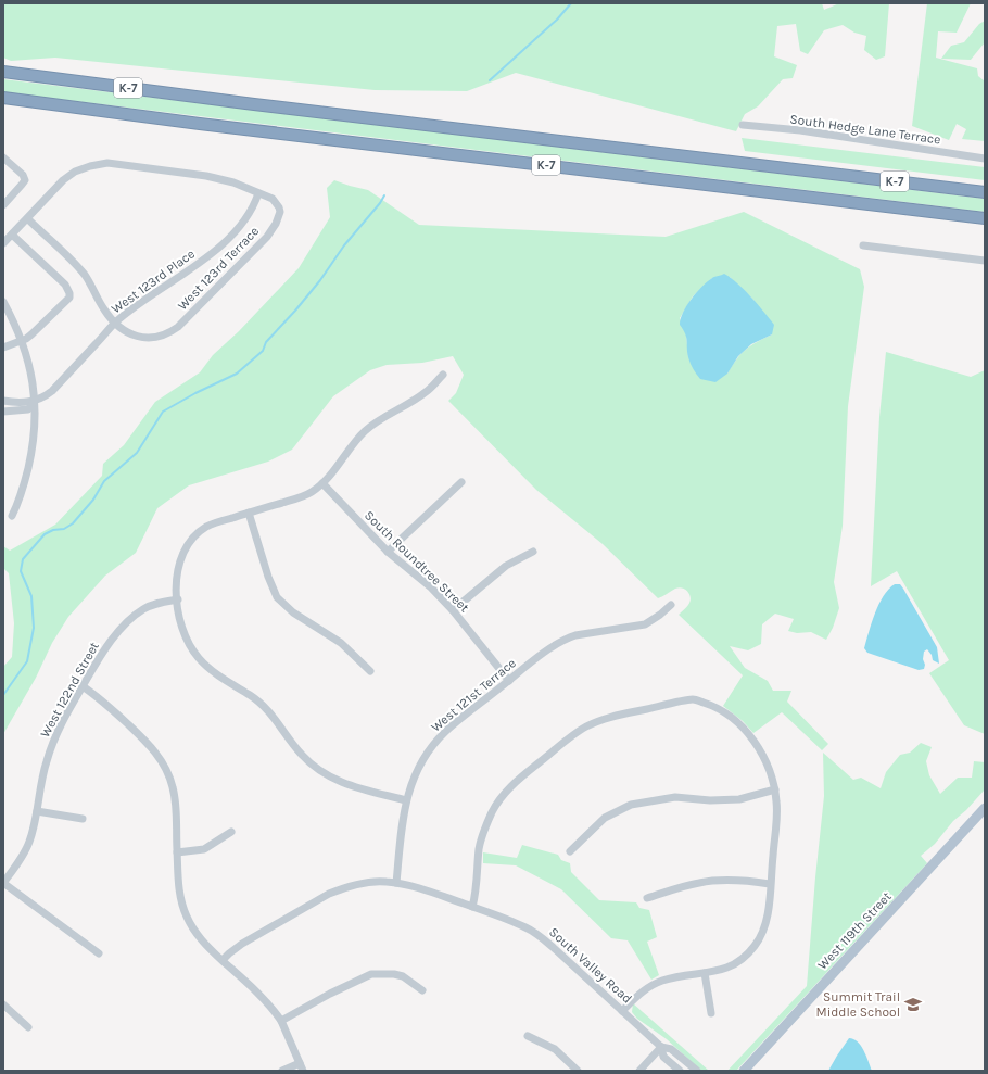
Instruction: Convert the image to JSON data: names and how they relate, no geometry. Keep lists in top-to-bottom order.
{
  "streets": {
    "highway": ["K-7"],
    "main road": ["West 119th Street"],
    "street": [
      "South Hedge Lane Terrace",
      "West 123rd Terrace",
      "West 123rd Place",
      "South Roundtree Street",
      "West 122nd Street",
      "West 121st Terrace",
      "South Valley Road"
    ]
  },
  "crossings": [
    ["West 123rd Terrace", "West 123rd Place"],
    ["South Roundtree Street", "West 121st Terrace"],
    ["West 121st Terrace", "South Valley Road"]
  ],
  "places": {
    "school or university": ["Summit Trail Middle School"]
  }
}
